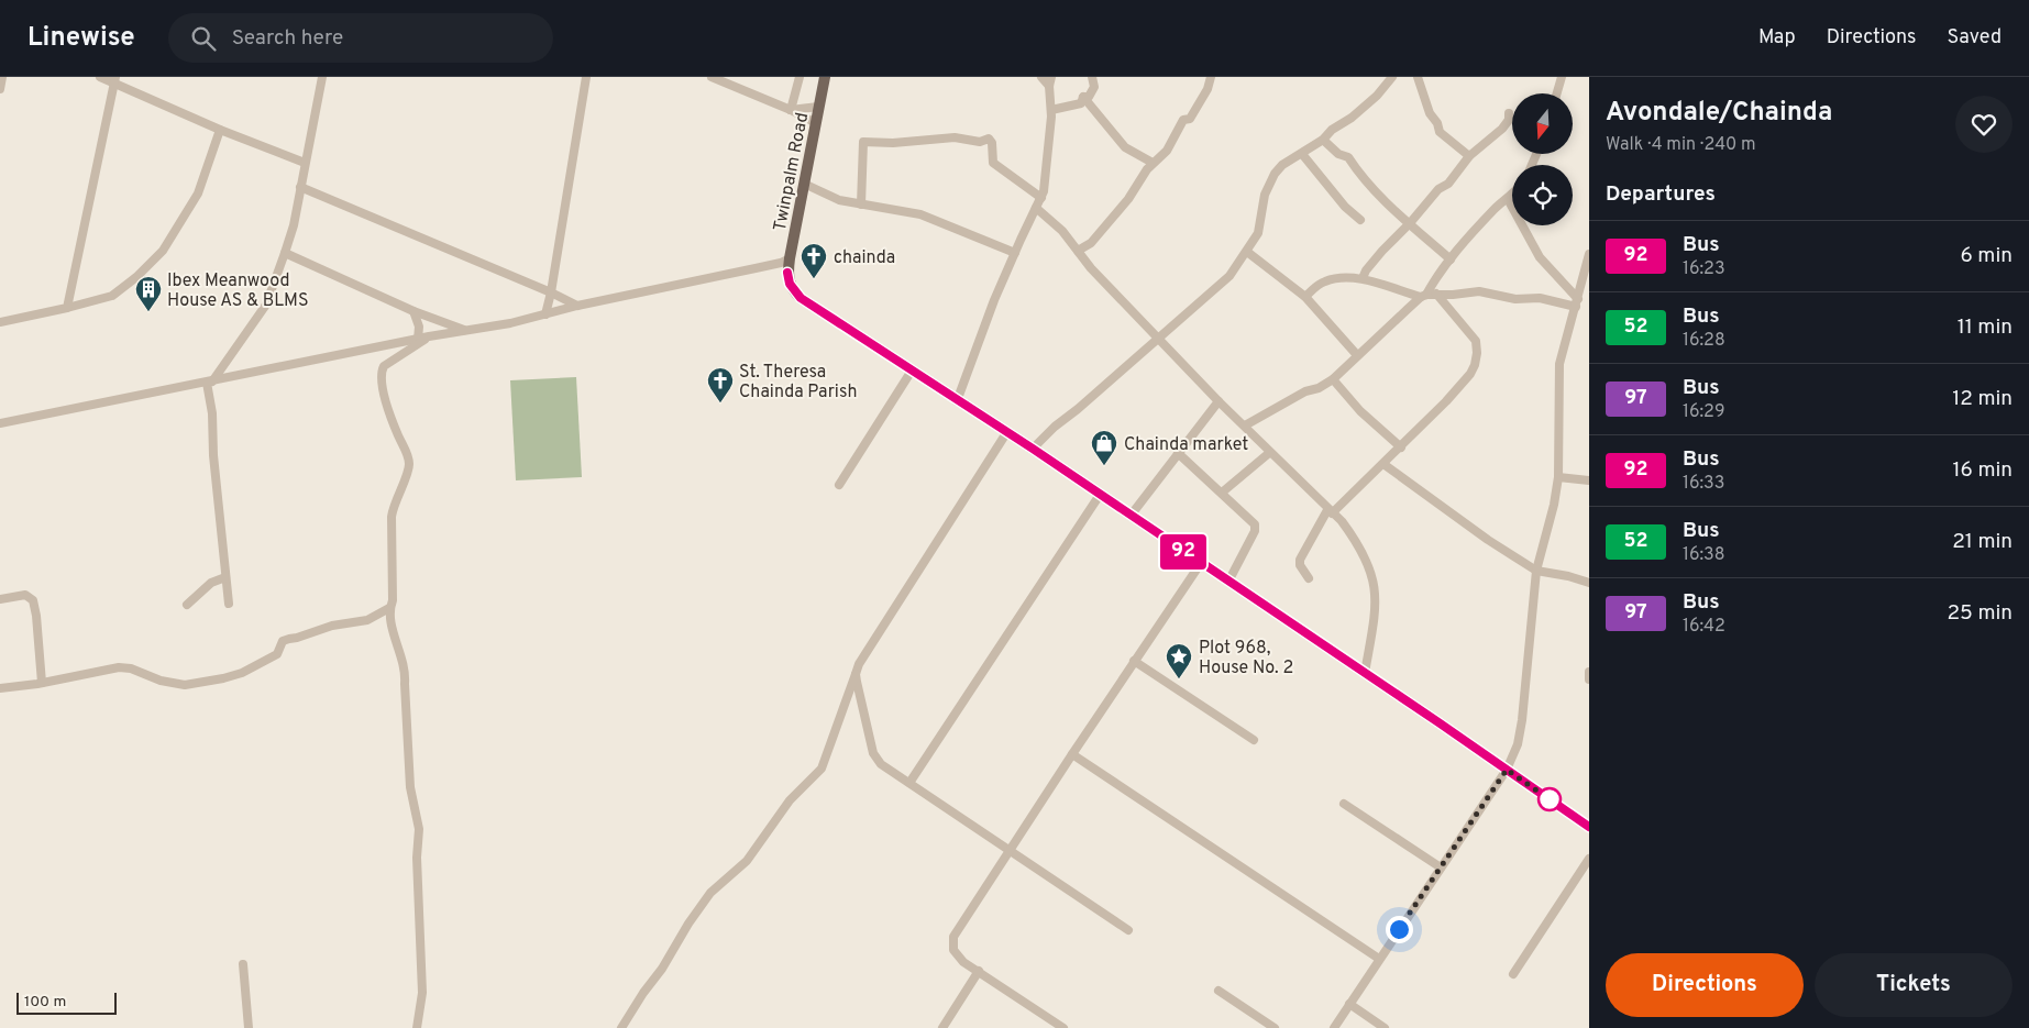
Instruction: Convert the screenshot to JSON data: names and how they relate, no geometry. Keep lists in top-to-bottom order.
{
  "streets": {
    "main road": ["Twinpalm Road"]
  },
  "places": {
    "church": ["chainda", "St. Theresa Chainda Parish"],
    "building": ["Ibex Meanwood House AS & BLMS"],
    "shop": ["Chainda market"],
    "place": ["Plot 968, House No. 2"]
  },
  "lines": ["bus line 92"],
  "scale_bar": "100 m",
  "north": "bottom",
  "page": {
    "header": "Linewise",
    "search": "Search here",
    "nav": ["Map", "Directions", "Saved"],
    "on_map": "92",
    "heading": [
      ["Avondale/Chainda", "Walk · 4 min · 240 m"],
      "Departures"
    ],
    "list": [
      {
        "mark": "92",
        "name": "Bus",
        "note": "16:23",
        "value": "6 min"
      },
      {
        "mark": "52",
        "name": "Bus",
        "note": "16:28",
        "value": "11 min"
      },
      {
        "mark": "97",
        "name": "Bus",
        "note": "16:29",
        "value": "12 min"
      },
      {
        "mark": "92",
        "name": "Bus",
        "note": "16:33",
        "value": "16 min"
      },
      {
        "mark": "52",
        "name": "Bus",
        "note": "16:38",
        "value": "21 min"
      },
      {
        "mark": "97",
        "name": "Bus",
        "note": "16:42",
        "value": "25 min"
      }
    ],
    "buttons": ["Directions", "Tickets"],
    "scale": "100 m"
  }
}
